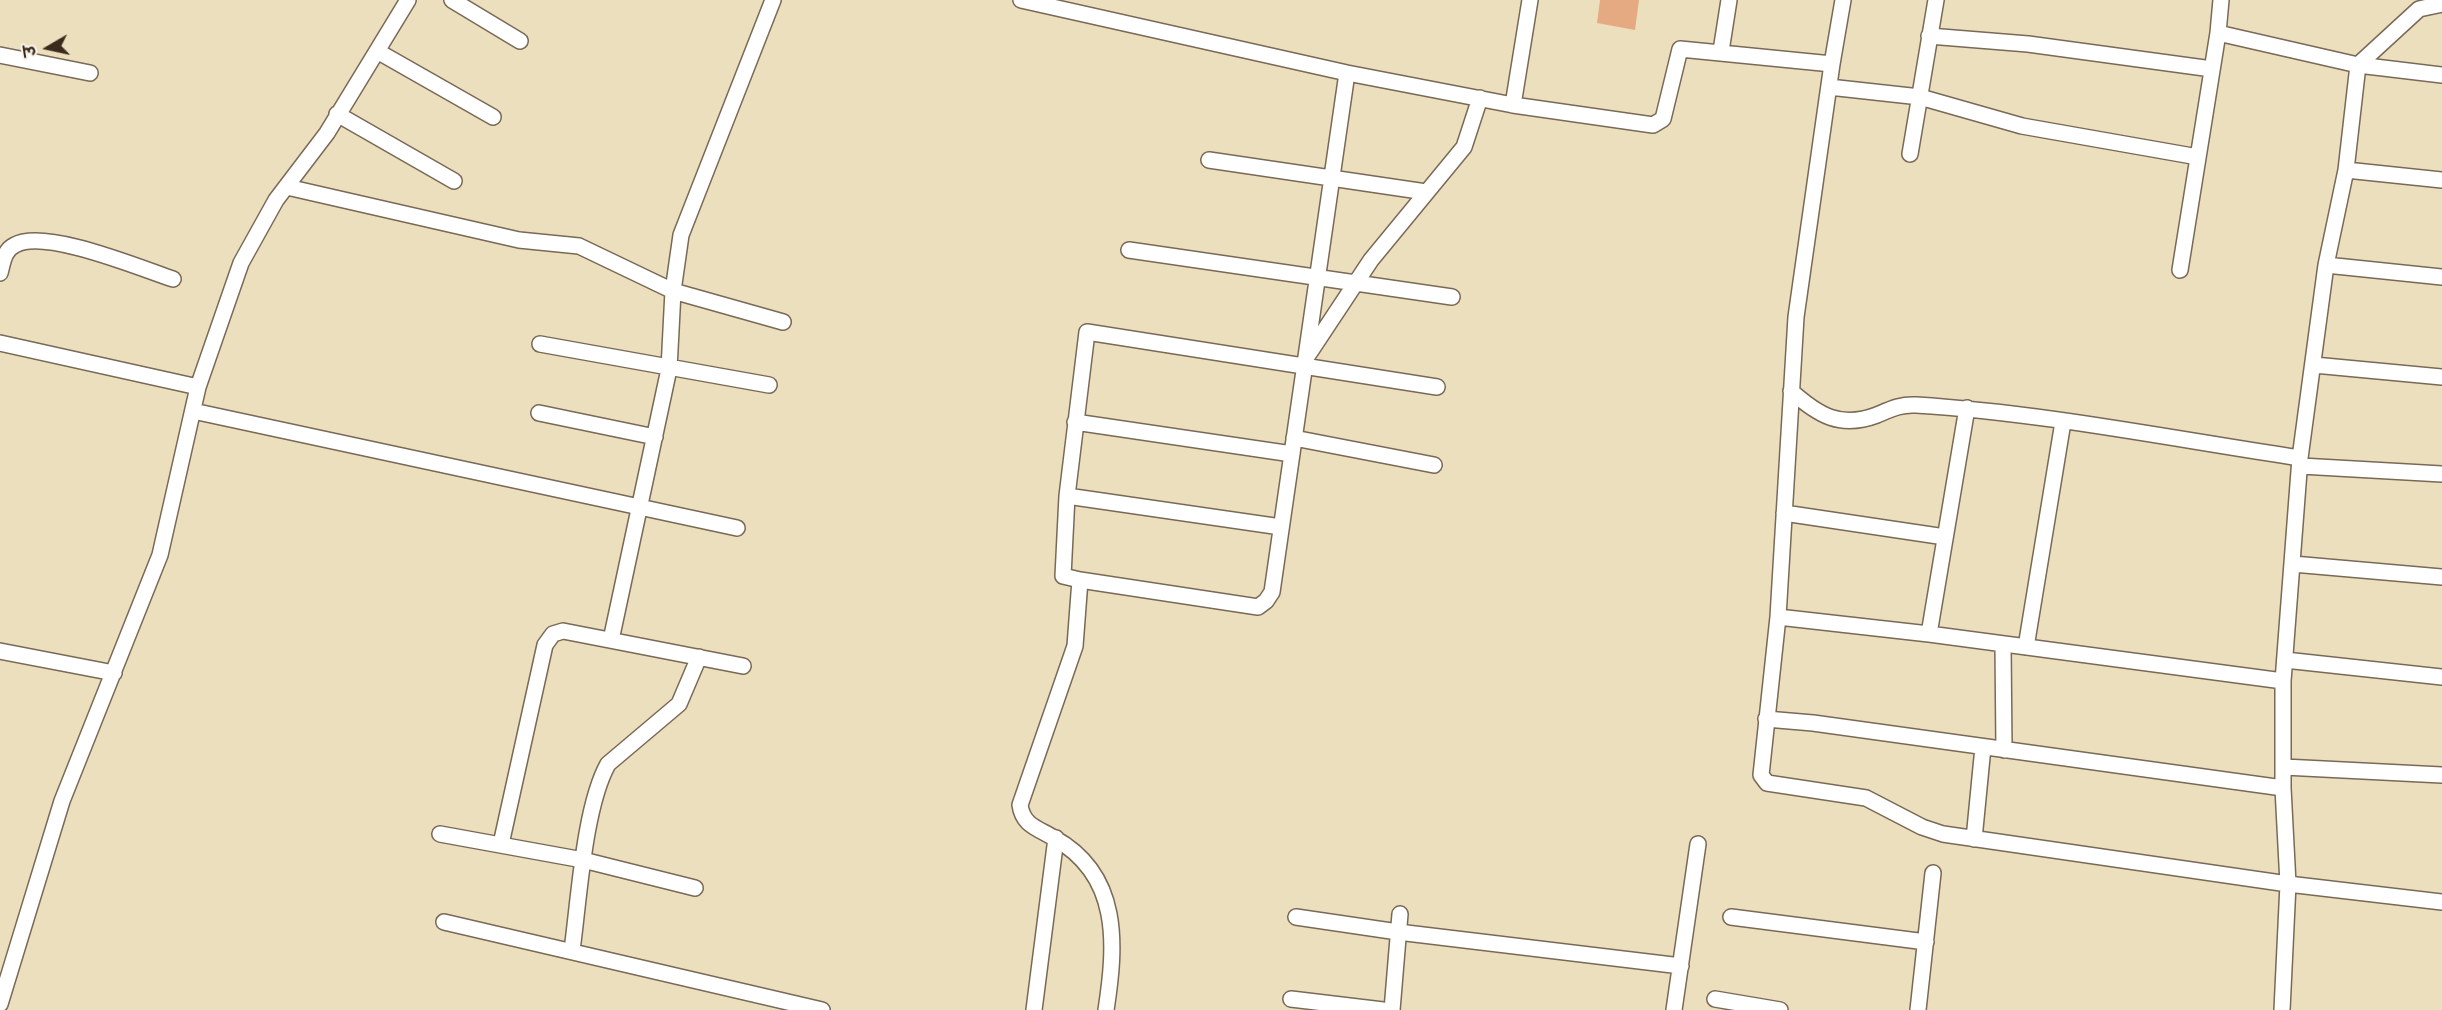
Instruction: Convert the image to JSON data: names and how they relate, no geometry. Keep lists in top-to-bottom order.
{
  "north": "left"
}
